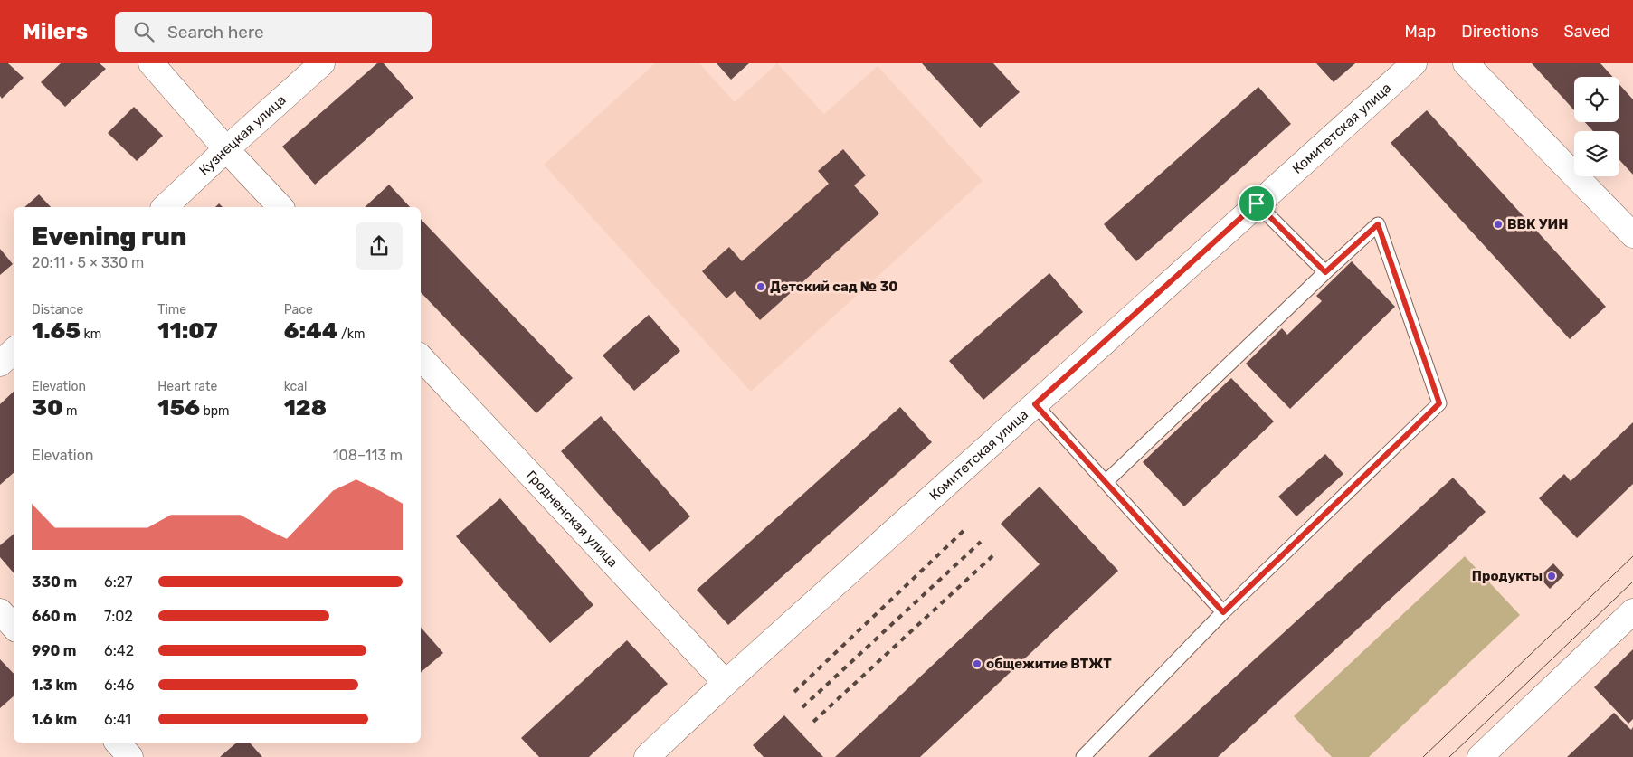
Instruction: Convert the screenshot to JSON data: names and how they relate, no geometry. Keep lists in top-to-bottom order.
{
  "streets": {
    "street": ["Комитетская улица", "Кузнецкая улица", "Гродненская улица"]
  },
  "crossings": [
    ["Комитетская улица", "Гродненская улица"]
  ],
  "places": [
    "ВВК УИН",
    "Детский сад № 30",
    "Продукты",
    "общежитие ВТЖТ"
  ],
  "page": {
    "header": "Milers",
    "search": "Search here",
    "nav": ["Map", "Directions", "Saved"],
    "heading": ["Evening run", "20:11 · 5 × 330 m"],
    "stats": [
      ["Distance", "1.65 km"],
      ["Time", "11:07"],
      ["Pace", "6:44 /km"],
      ["Elevation", "30 m"],
      ["Heart rate", "156 bpm"],
      ["kcal", "128"]
    ],
    "chart": ["Elevation", "108–113 m"],
    "list": [
      {
        "name": "330 m",
        "note": "6:27"
      },
      {
        "name": "660 m",
        "note": "7:02"
      },
      {
        "name": "990 m",
        "note": "6:42"
      },
      {
        "name": "1.3 km",
        "note": "6:46"
      },
      {
        "name": "1.6 km",
        "note": "6:41"
      }
    ]
  }
}
